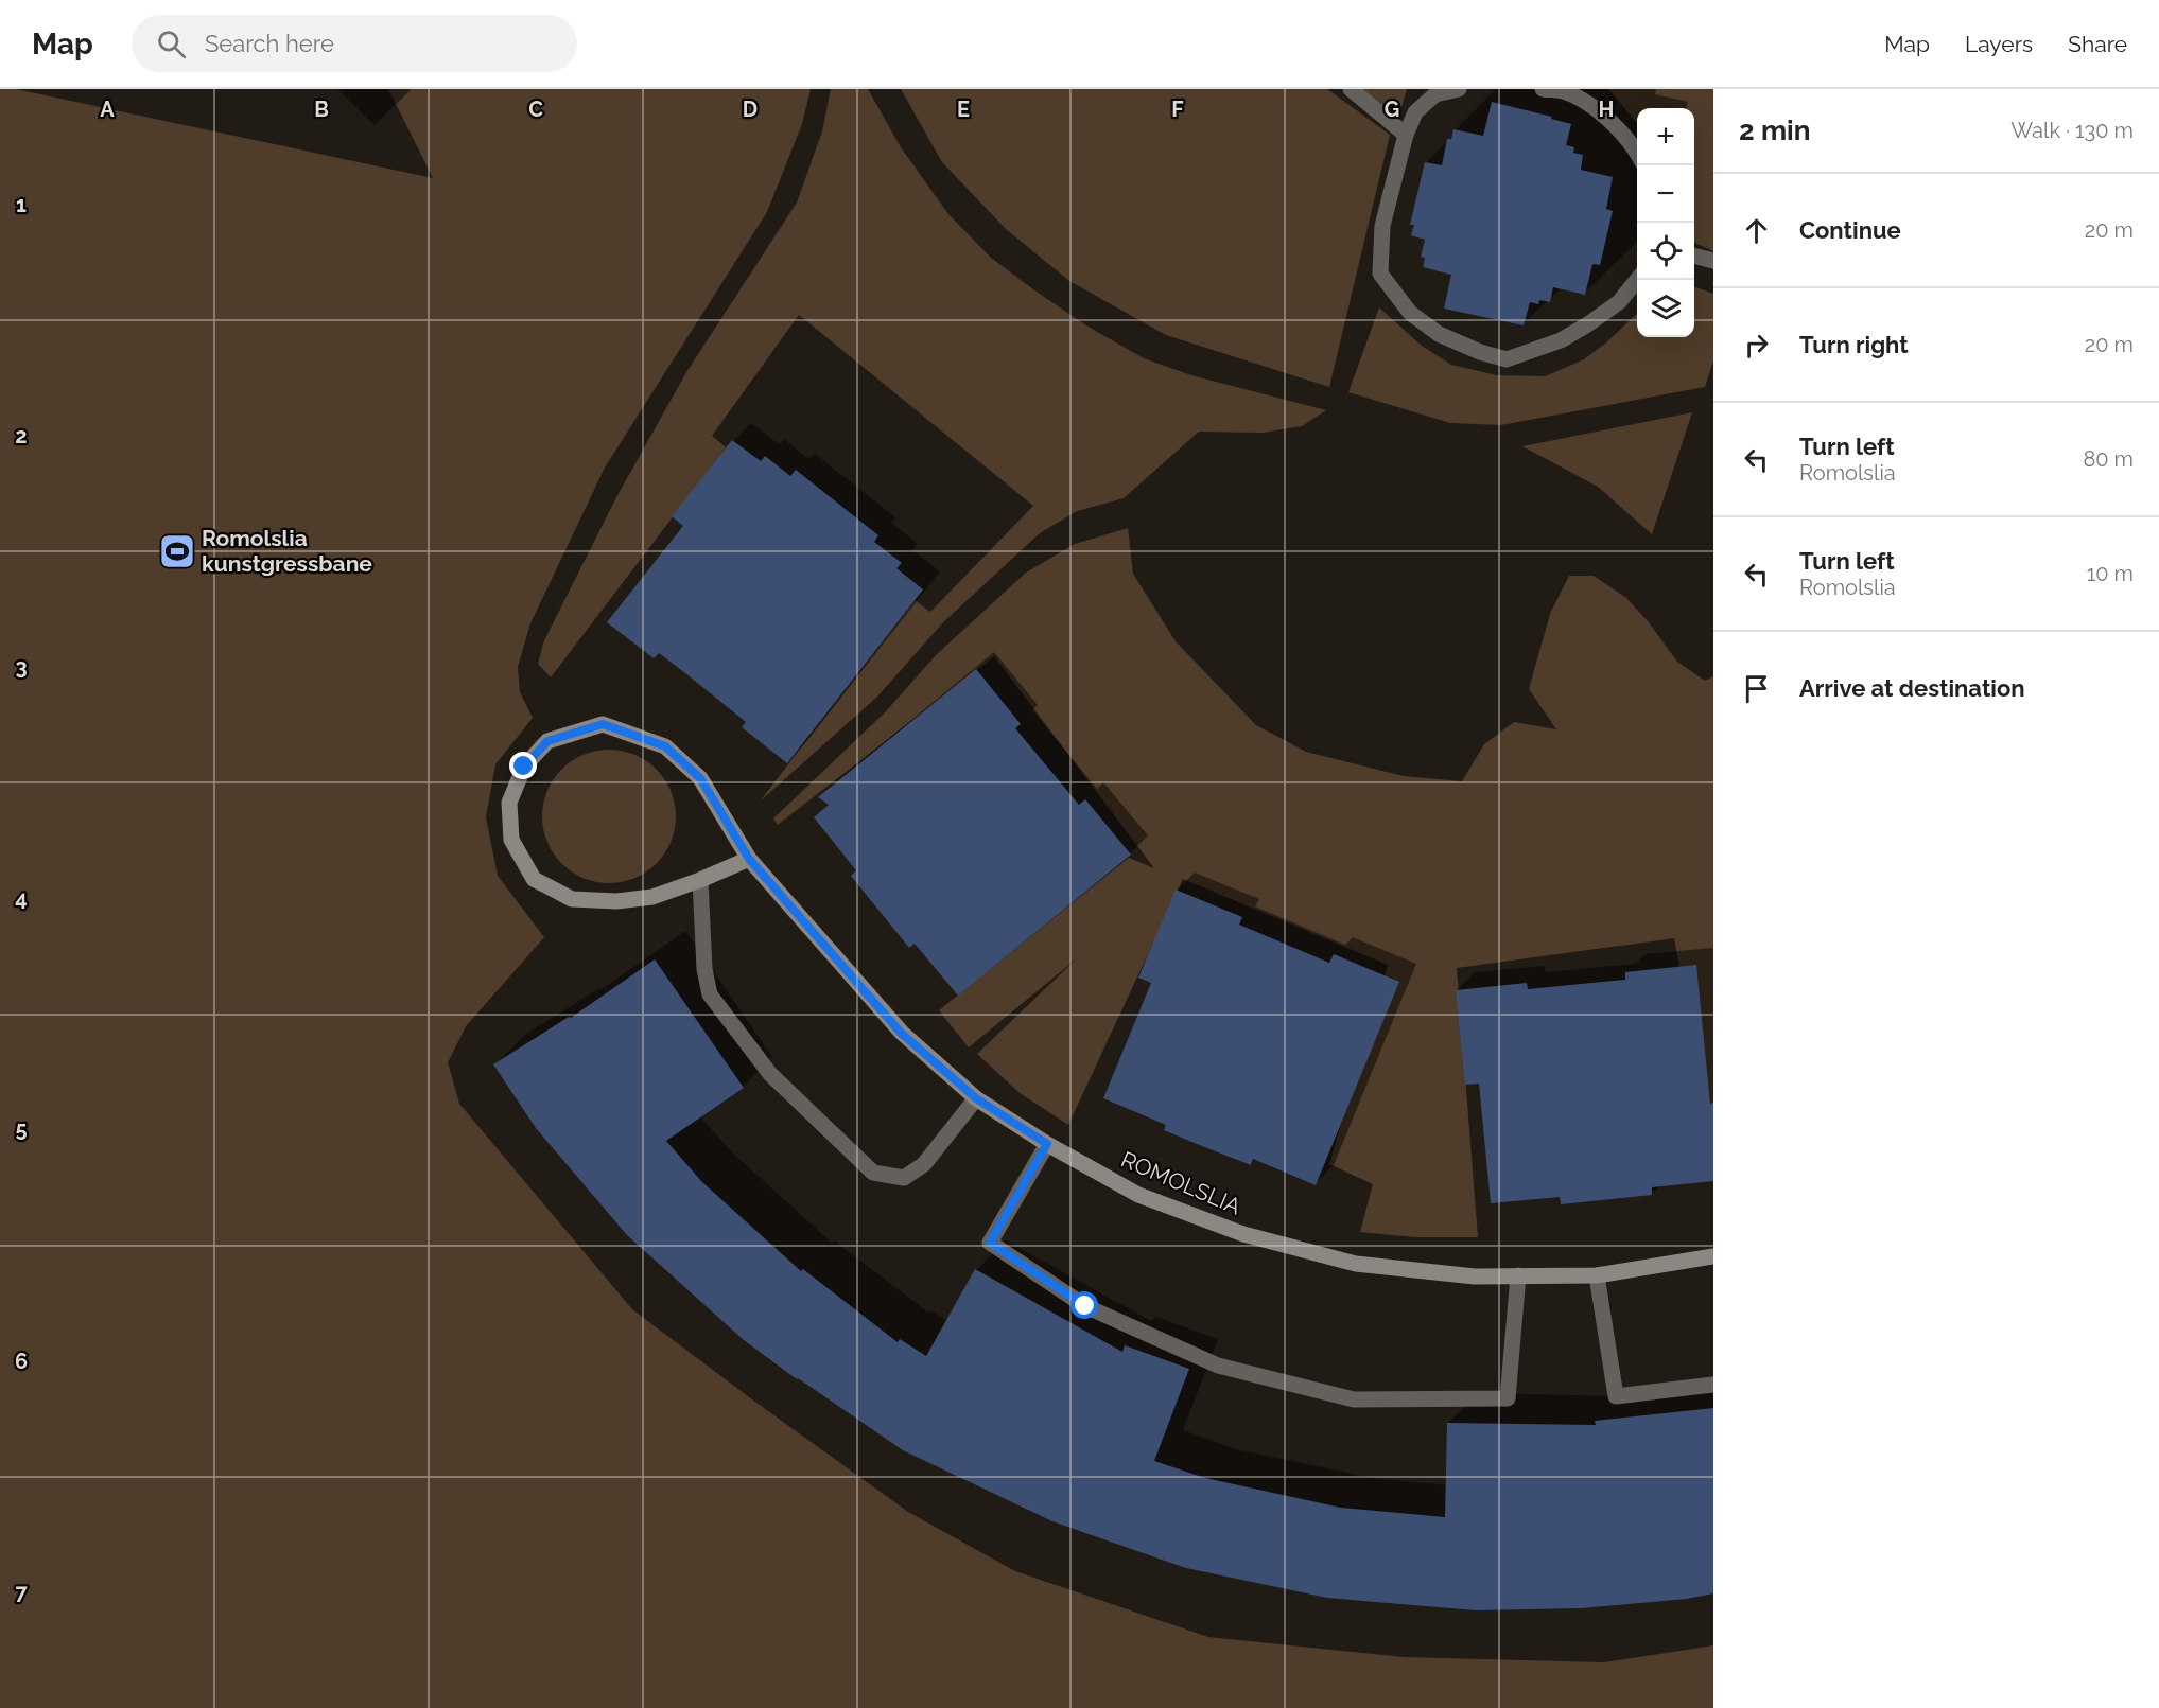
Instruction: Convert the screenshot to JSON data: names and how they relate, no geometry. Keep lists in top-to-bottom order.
{
  "streets": {
    "street": ["ROMOLSLIA"]
  },
  "places": {
    "sports": ["Romolslia kunstgressbane"]
  },
  "page": {
    "header": "Map",
    "search": "Search here",
    "nav": ["Map", "Layers", "Share"],
    "heading": ["2 min", "Walk · 130 m"],
    "map_buttons": ["+", "−"],
    "list": [
      ["Continue", "20 m"],
      ["Turn right", "20 m"],
      ["Turn left", "Romolslia", "80 m"],
      ["Turn left", "Romolslia", "10 m"],
      "Arrive at destination"
    ]
  },
  "grid": {
    "columns": [
      "A",
      "B",
      "C",
      "D",
      "E",
      "F",
      "G",
      "H"
    ],
    "rows": [
      "1",
      "2",
      "3",
      "4",
      "5",
      "6",
      "7"
    ]
  }
}
